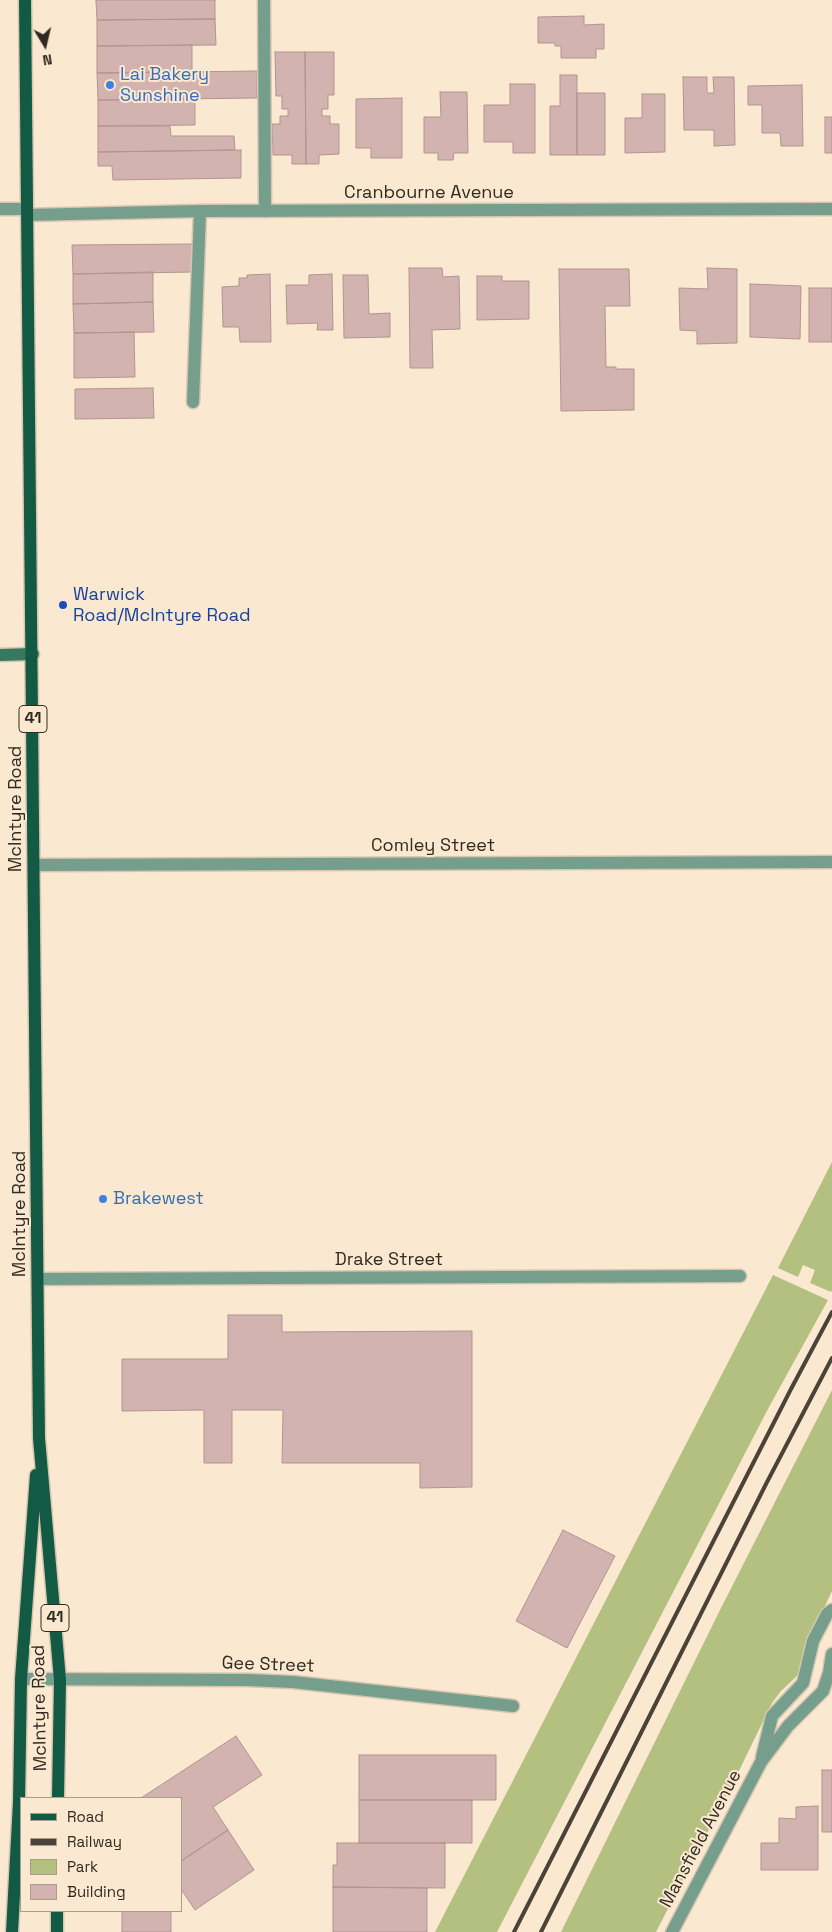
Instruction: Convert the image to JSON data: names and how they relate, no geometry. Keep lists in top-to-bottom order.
{
  "streets": {
    "main road": ["41", "McIntyre Road"],
    "street": [
      "Cranbourne Avenue",
      "Comley Street",
      "Drake Street",
      "Gee Street",
      "Mansfield Avenue"
    ]
  },
  "crossings": [
    ["Cranbourne Avenue", "McIntyre Road"],
    ["McIntyre Road", "Comley Street"],
    ["McIntyre Road", "Drake Street"],
    ["McIntyre Road", "Gee Street"]
  ],
  "places": ["Lai Bakery Sunshine", "Warwick Road/McIntyre Road", "Brakewest"],
  "legend": [
    "Road",
    "Railway",
    "Park",
    "Building"
  ],
  "north": "bottom"
}
